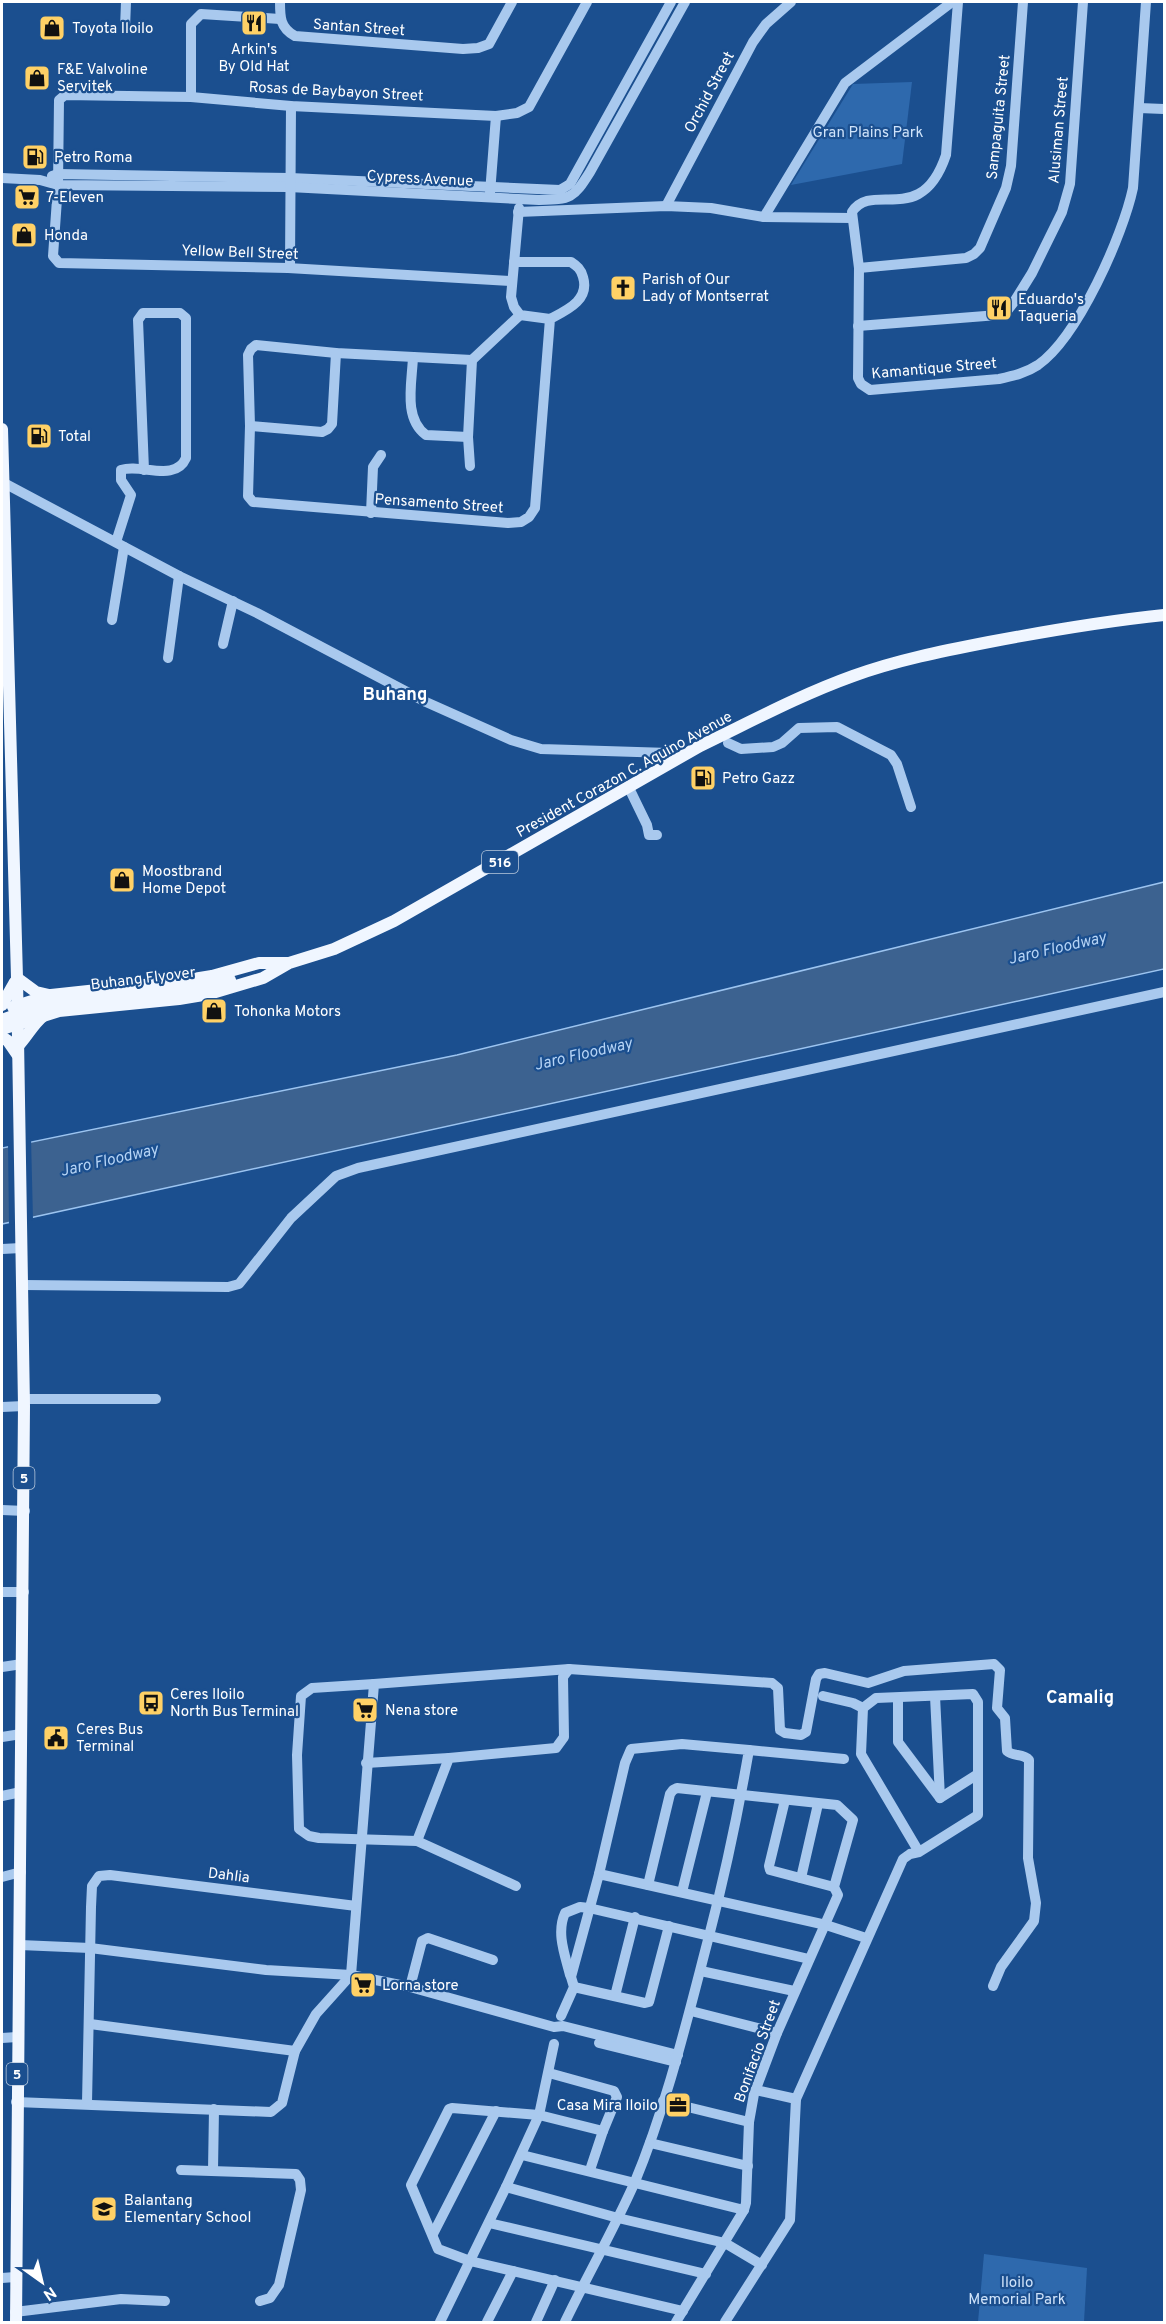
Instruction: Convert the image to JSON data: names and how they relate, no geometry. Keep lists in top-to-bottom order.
{
  "streets": {
    "main road": [
      "President Corazon C. Aquino Avenue",
      "516",
      "Buhang Flyover",
      "5"
    ],
    "street": [
      "Santan Street",
      "Rosas de Baybayon Street",
      "Orchid Street",
      "Sampaguita Street",
      "Alusiman Street",
      "Cypress Avenue",
      "Yellow Bell Street",
      "Kamantique Street",
      "Pensamento Street",
      "Dahlia",
      "Bonifacio Street"
    ]
  },
  "crossings": [
    ["Rosas de Baybayon Street", "Cypress Avenue"],
    ["Rosas de Baybayon Street", "Yellow Bell Street"],
    ["Sampaguita Street", "Kamantique Street"],
    ["Alusiman Street", "Kamantique Street"],
    ["Cypress Avenue", "Yellow Bell Street"],
    ["Yellow Bell Street", "Pensamento Street"],
    ["President Corazon C. Aquino Avenue", "Buhang Flyover"],
    ["President Corazon C. Aquino Avenue", "5"]
  ],
  "districts": ["Buhang", "Camalig"],
  "water": ["Jaro Floodway"],
  "parks": ["Gran Plains Park", "Iloilo Memorial Park"],
  "places": {
    "restaurant": ["Arkin's By Old Hat", "Eduardo's Taqueria"],
    "shop": [
      "Toyota Iloilo",
      "F&E Valvoline Servitek",
      "Honda",
      "Moostbrand Home Depot",
      "Tohonka Motors"
    ],
    "fuel station": ["Petro Roma", "Total", "Petro Gazz"],
    "supermarket": ["7-Eleven", "Nena store", "Lorna store"],
    "church": ["Parish of Our Lady of Montserrat"],
    "bus stop": ["Ceres Iloilo North Bus Terminal"],
    "public building": ["Ceres Bus Terminal"],
    "office": ["Casa Mira Iloilo"],
    "school or university": ["Balantang Elementary School"]
  },
  "north": "bottom right"
}
